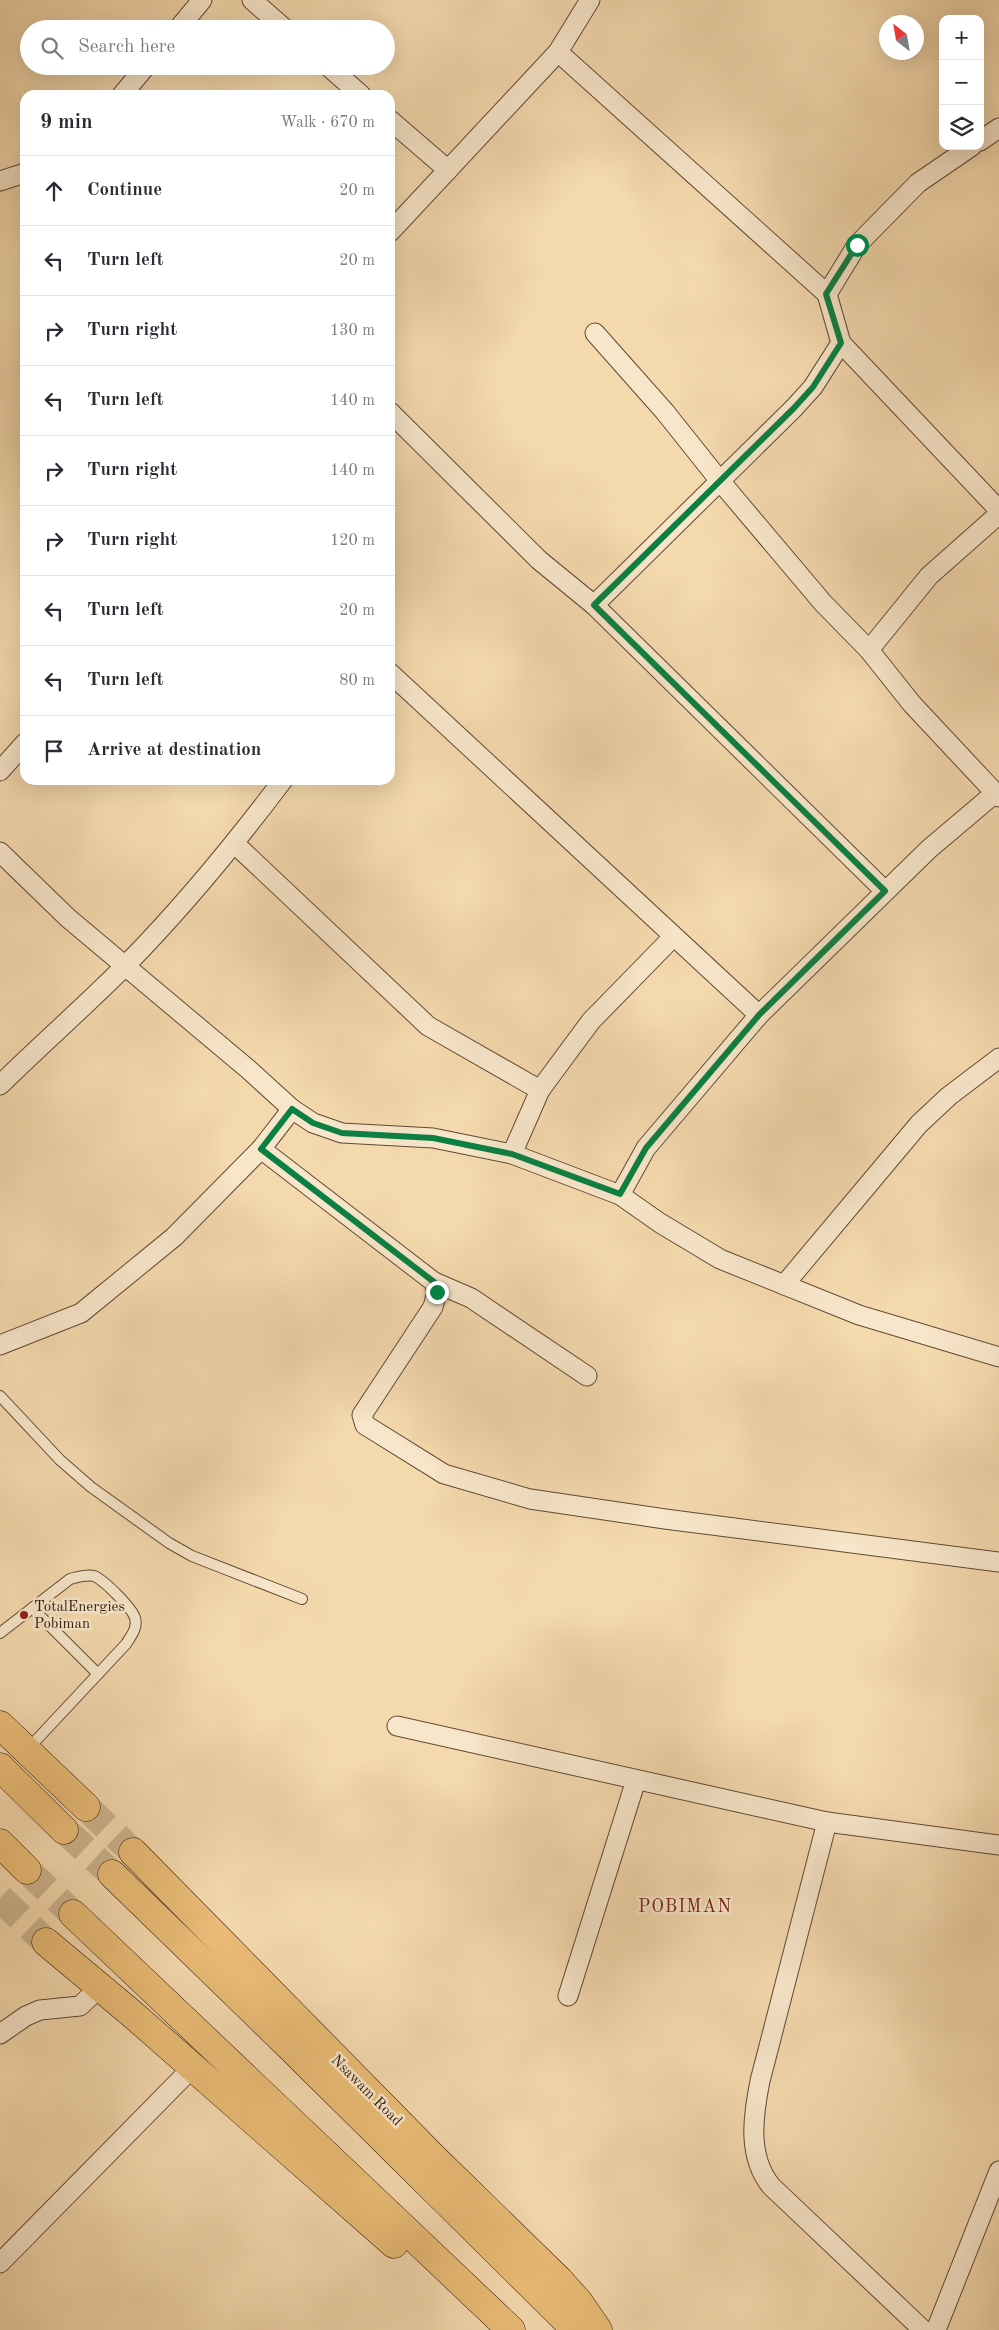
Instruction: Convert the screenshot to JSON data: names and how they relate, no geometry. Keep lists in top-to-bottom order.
{
  "streets": {
    "highway": ["Nsawam Road"]
  },
  "districts": ["POBIMAN"],
  "places": ["TotalEnergies Pobiman"],
  "north": "top left",
  "page": {
    "map_buttons": ["+", "−"],
    "search": "Search here",
    "heading": ["9 min", "Walk · 670 m"],
    "list": [
      ["Continue", "20 m"],
      ["Turn left", "20 m"],
      ["Turn right", "130 m"],
      ["Turn left", "140 m"],
      ["Turn right", "140 m"],
      ["Turn right", "120 m"],
      ["Turn left", "20 m"],
      ["Turn left", "80 m"],
      "Arrive at destination"
    ]
  }
}
